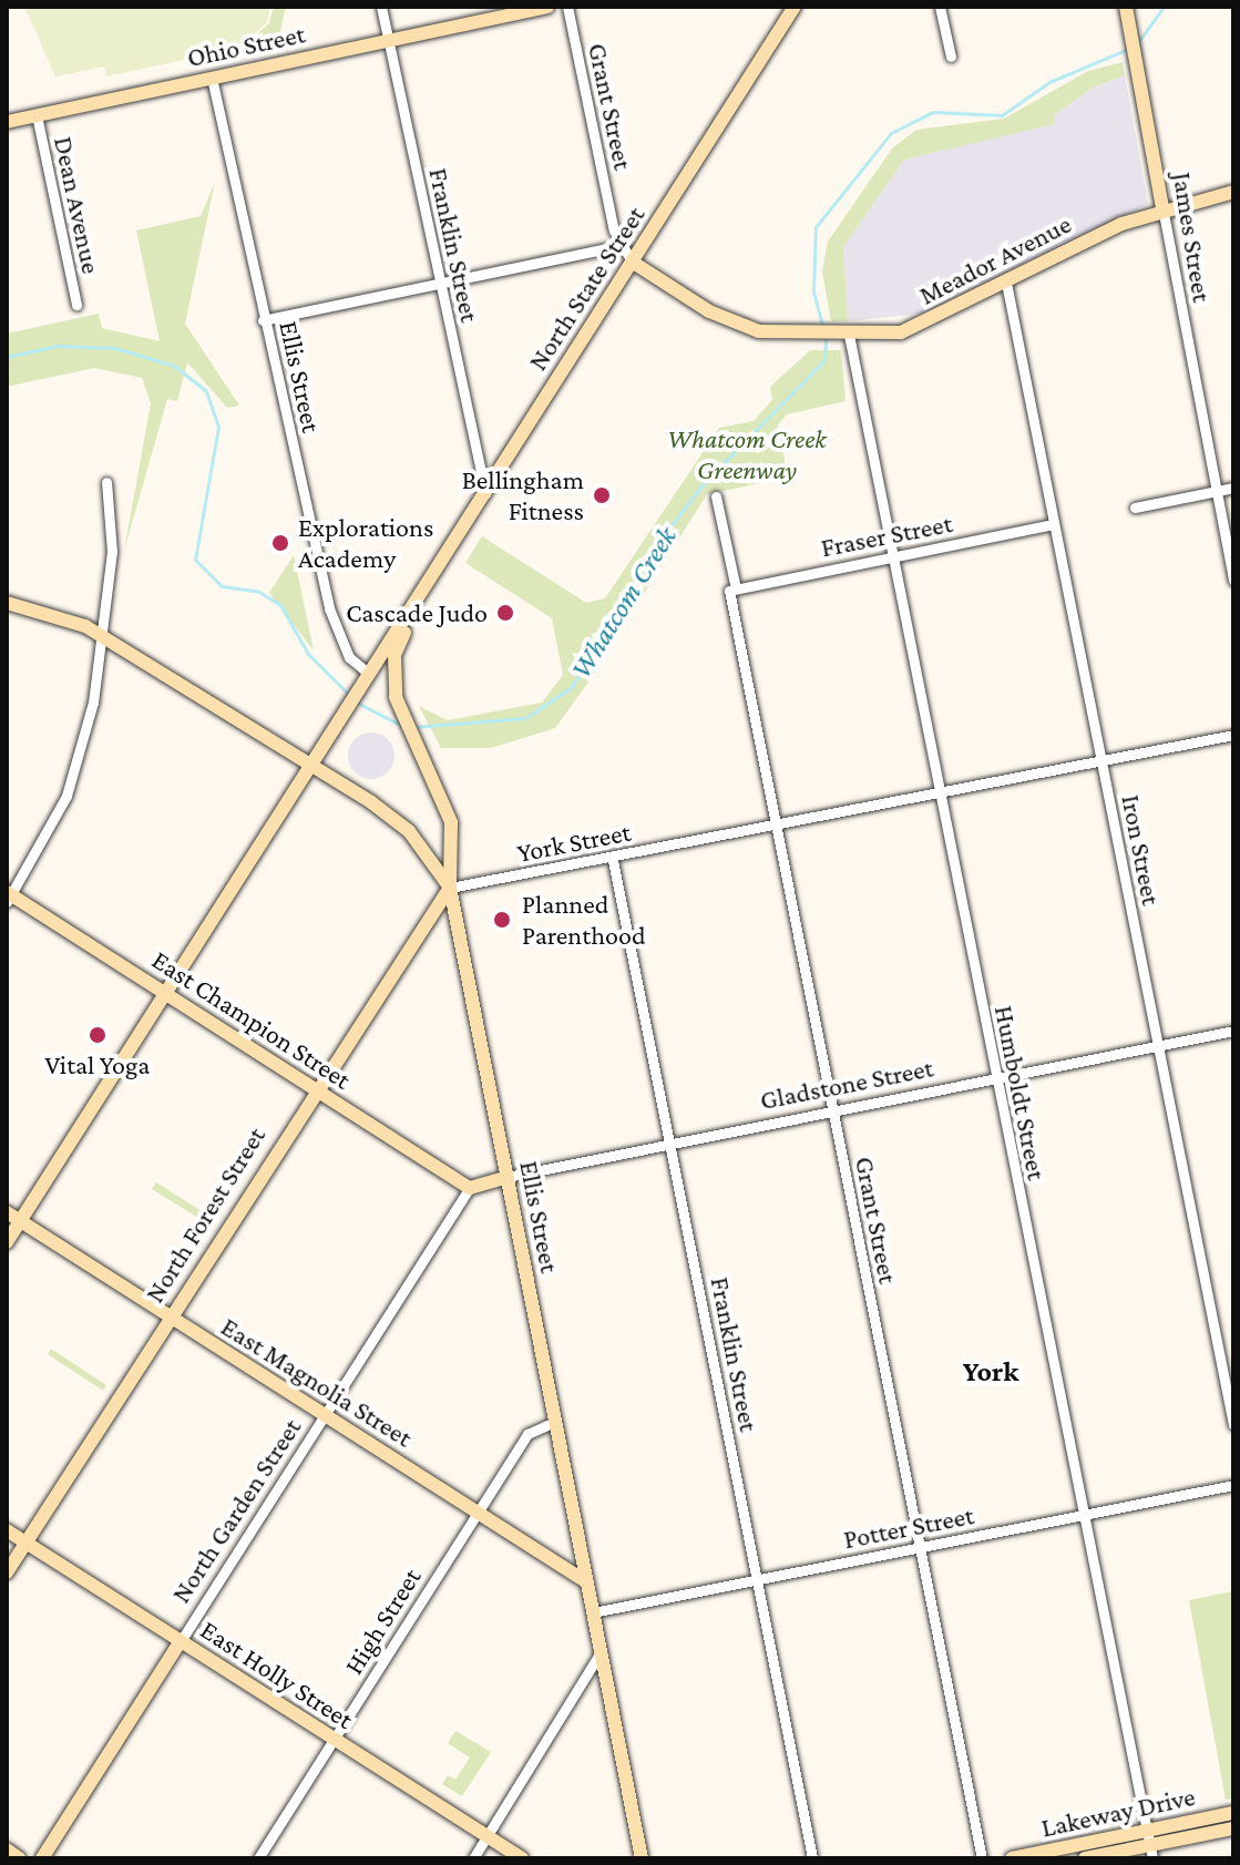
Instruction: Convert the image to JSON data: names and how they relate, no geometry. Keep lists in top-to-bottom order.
{
  "streets": {
    "street": [
      "Ohio Street",
      "Grant Street",
      "Dean Avenue",
      "James Street",
      "Franklin Street",
      "Meador Avenue",
      "North State Street",
      "Ellis Street",
      "Fraser Street",
      "York Street",
      "Iron Street",
      "East Champion Street",
      "Gladstone Street",
      "Humboldt Street",
      "North Forest Street",
      "East Magnolia Street",
      "North Garden Street",
      "Potter Street",
      "High Street",
      "East Holly Street",
      "Lakeway Drive"
    ]
  },
  "crossings": [
    ["Ohio Street", "Dean Avenue"],
    ["Ohio Street", "Franklin Street"],
    ["Ohio Street", "Ellis Street"],
    ["Grant Street", "Meador Avenue"],
    ["Grant Street", "North State Street"],
    ["Grant Street", "Fraser Street"],
    ["Grant Street", "York Street"],
    ["Grant Street", "Gladstone Street"],
    ["Grant Street", "Potter Street"],
    ["James Street", "Meador Avenue"],
    ["Franklin Street", "North State Street"],
    ["Franklin Street", "York Street"],
    ["Franklin Street", "Gladstone Street"],
    ["Franklin Street", "Potter Street"],
    ["Meador Avenue", "North State Street"],
    ["Meador Avenue", "Iron Street"],
    ["Meador Avenue", "Humboldt Street"],
    ["North State Street", "Ellis Street"],
    ["Ellis Street", "York Street"],
    ["Ellis Street", "Gladstone Street"],
    ["Ellis Street", "North Forest Street"],
    ["Ellis Street", "East Magnolia Street"],
    ["Ellis Street", "Potter Street"],
    ["Ellis Street", "High Street"],
    ["Fraser Street", "Iron Street"],
    ["Fraser Street", "Humboldt Street"],
    ["York Street", "Iron Street"],
    ["York Street", "Humboldt Street"],
    ["York Street", "North Forest Street"],
    ["Iron Street", "Gladstone Street"],
    ["East Champion Street", "Gladstone Street"],
    ["East Champion Street", "North Forest Street"],
    ["East Champion Street", "North Garden Street"],
    ["Gladstone Street", "Humboldt Street"],
    ["Gladstone Street", "North Garden Street"],
    ["Humboldt Street", "Potter Street"],
    ["Humboldt Street", "Lakeway Drive"],
    ["North Forest Street", "East Magnolia Street"],
    ["North Forest Street", "East Holly Street"],
    ["East Magnolia Street", "North Garden Street"],
    ["East Magnolia Street", "High Street"],
    ["North Garden Street", "East Holly Street"],
    ["High Street", "East Holly Street"]
  ],
  "districts": ["York"],
  "water": ["Whatcom Creek"],
  "parks": ["Whatcom Creek Greenway"],
  "places": [
    "Bellingham Fitness",
    "Explorations Academy",
    "Cascade Judo",
    "Planned Parenthood",
    "Vital Yoga"
  ]
}
